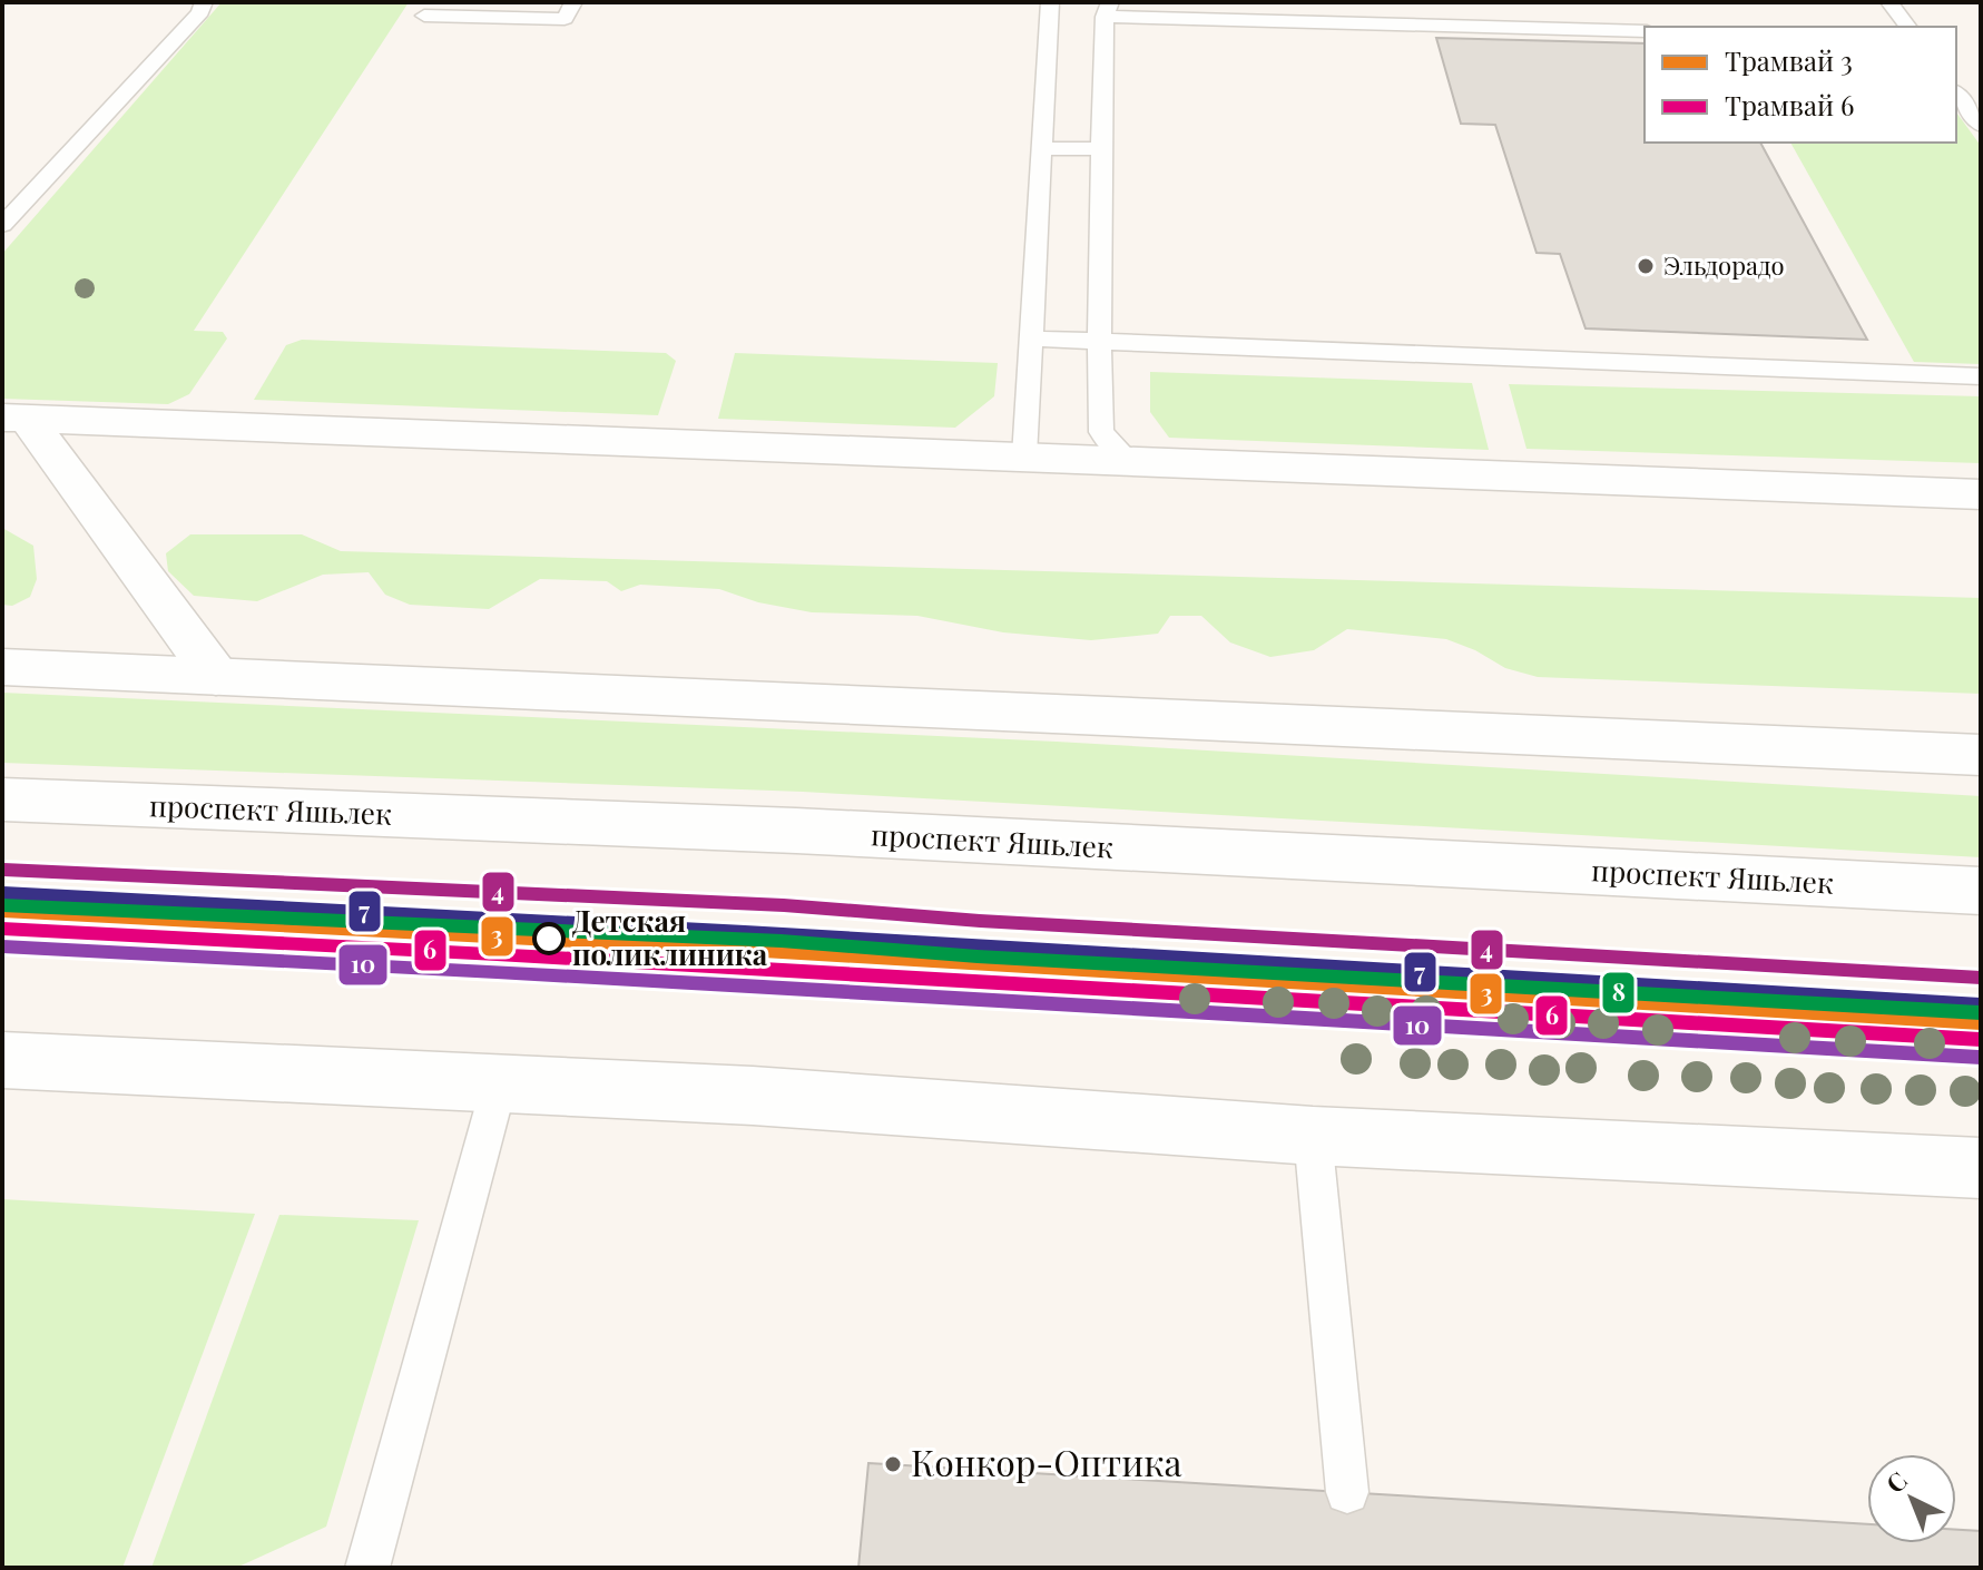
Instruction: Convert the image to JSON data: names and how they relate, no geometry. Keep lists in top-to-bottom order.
{
  "streets": {
    "street": ["проспект Яшьлек"]
  },
  "places": ["Эльдорадо", "Детская поликлиника", "Конкор-Оптика"],
  "lines": [
    "transit line 4",
    "transit line 7",
    "transit line 8",
    "tram line 3",
    "tram line 6",
    "transit line 10"
  ],
  "legend": ["Трамвай 3", "Трамвай 6"],
  "north": "top left"
}
